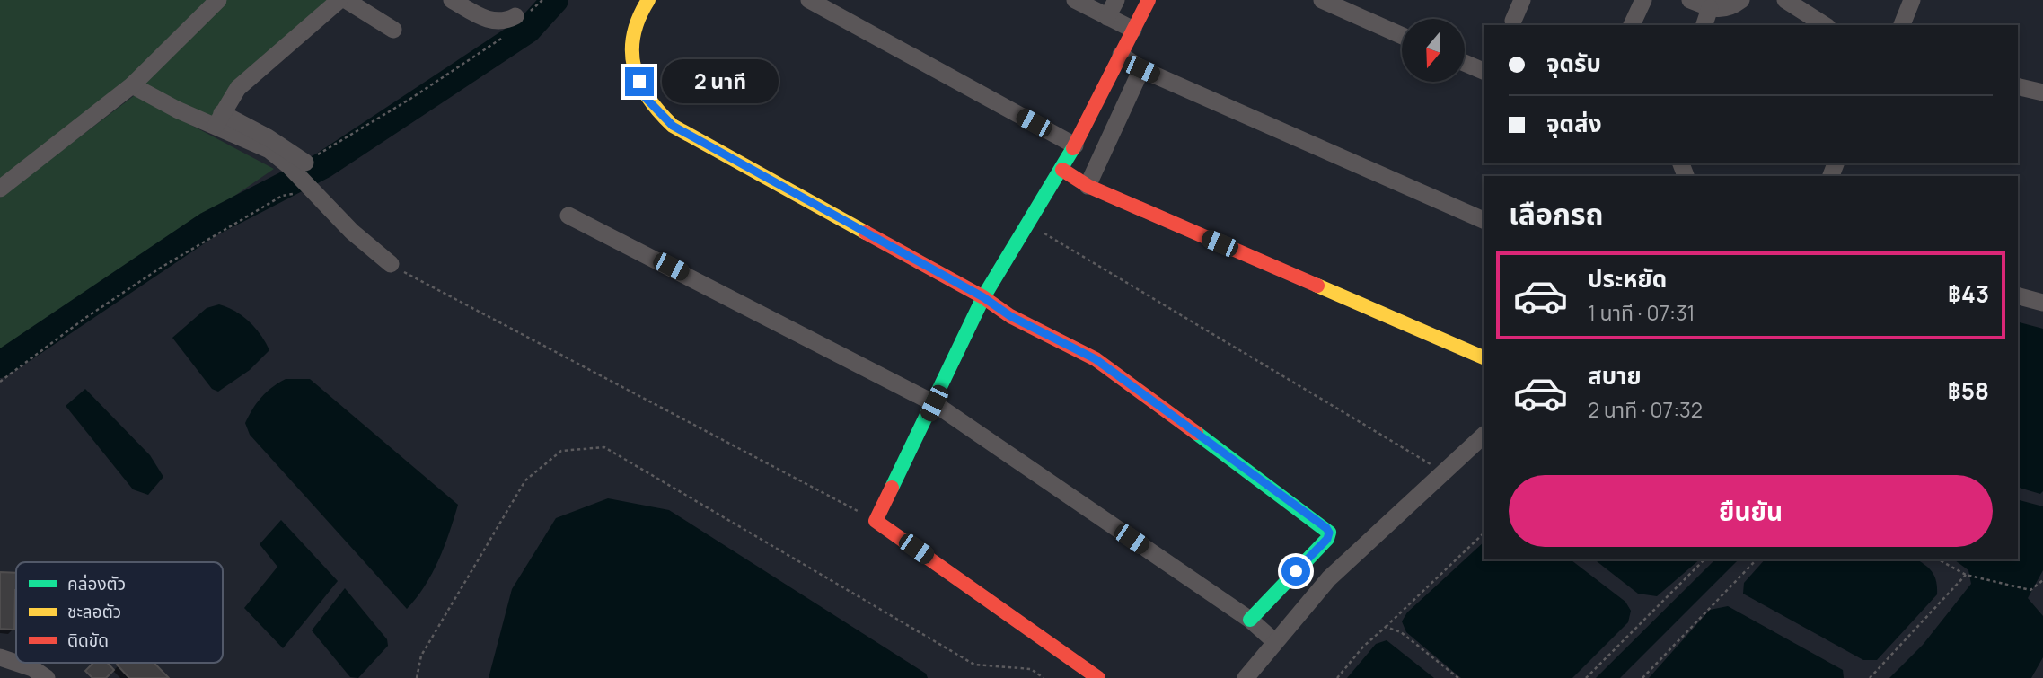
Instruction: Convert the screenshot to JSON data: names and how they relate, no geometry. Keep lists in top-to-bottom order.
{
  "legend": ["คล่องตัว", "ชะลอตัว", "ติดขัด"],
  "north": "bottom",
  "page": {
    "banner": ["จุดรับ", "จุดส่ง"],
    "bubble": "2 นาที",
    "heading": "เลือกรถ",
    "list": [
      {
        "name": "ประหยัด",
        "note": "1 นาที · 07:31",
        "value": "฿43"
      },
      {
        "name": "สบาย",
        "note": "2 นาที · 07:32",
        "value": "฿58"
      }
    ],
    "buttons": "ยืนยัน"
  }
}
